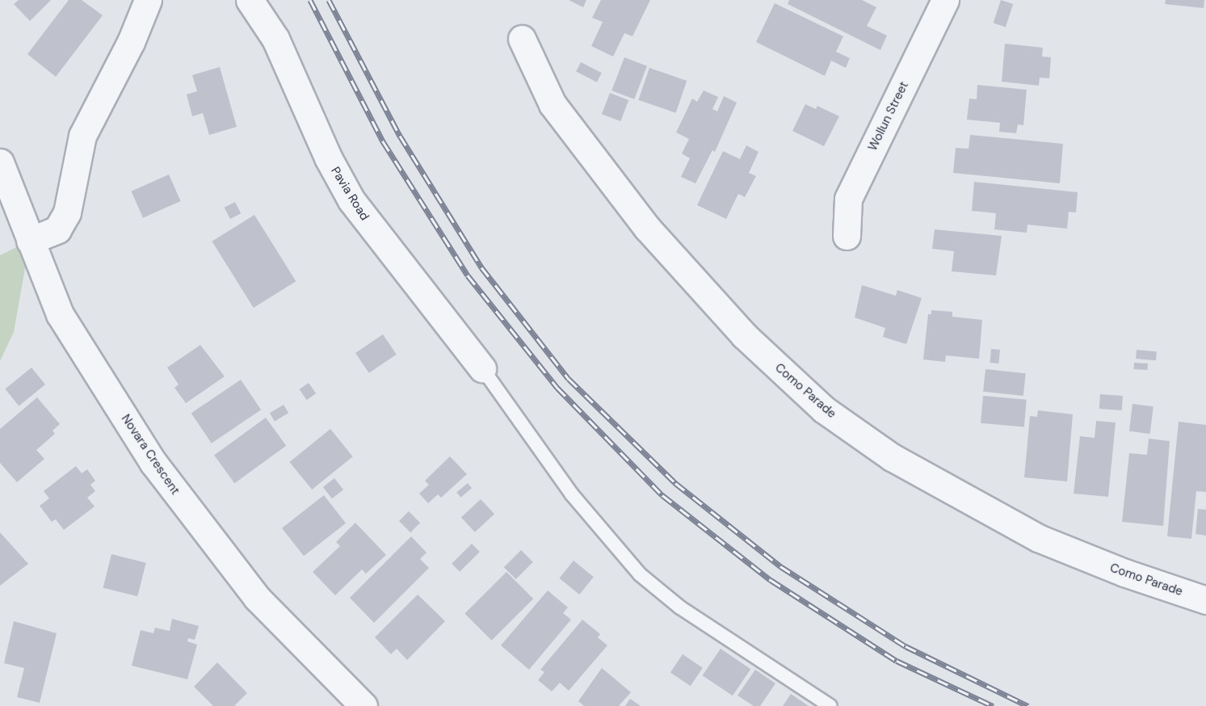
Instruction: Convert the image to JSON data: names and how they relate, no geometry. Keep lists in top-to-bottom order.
{
  "streets": {
    "street": [
      "Wollun Street",
      "Pavia Road",
      "Como Parade",
      "Novara Crescent"
    ]
  }
}
